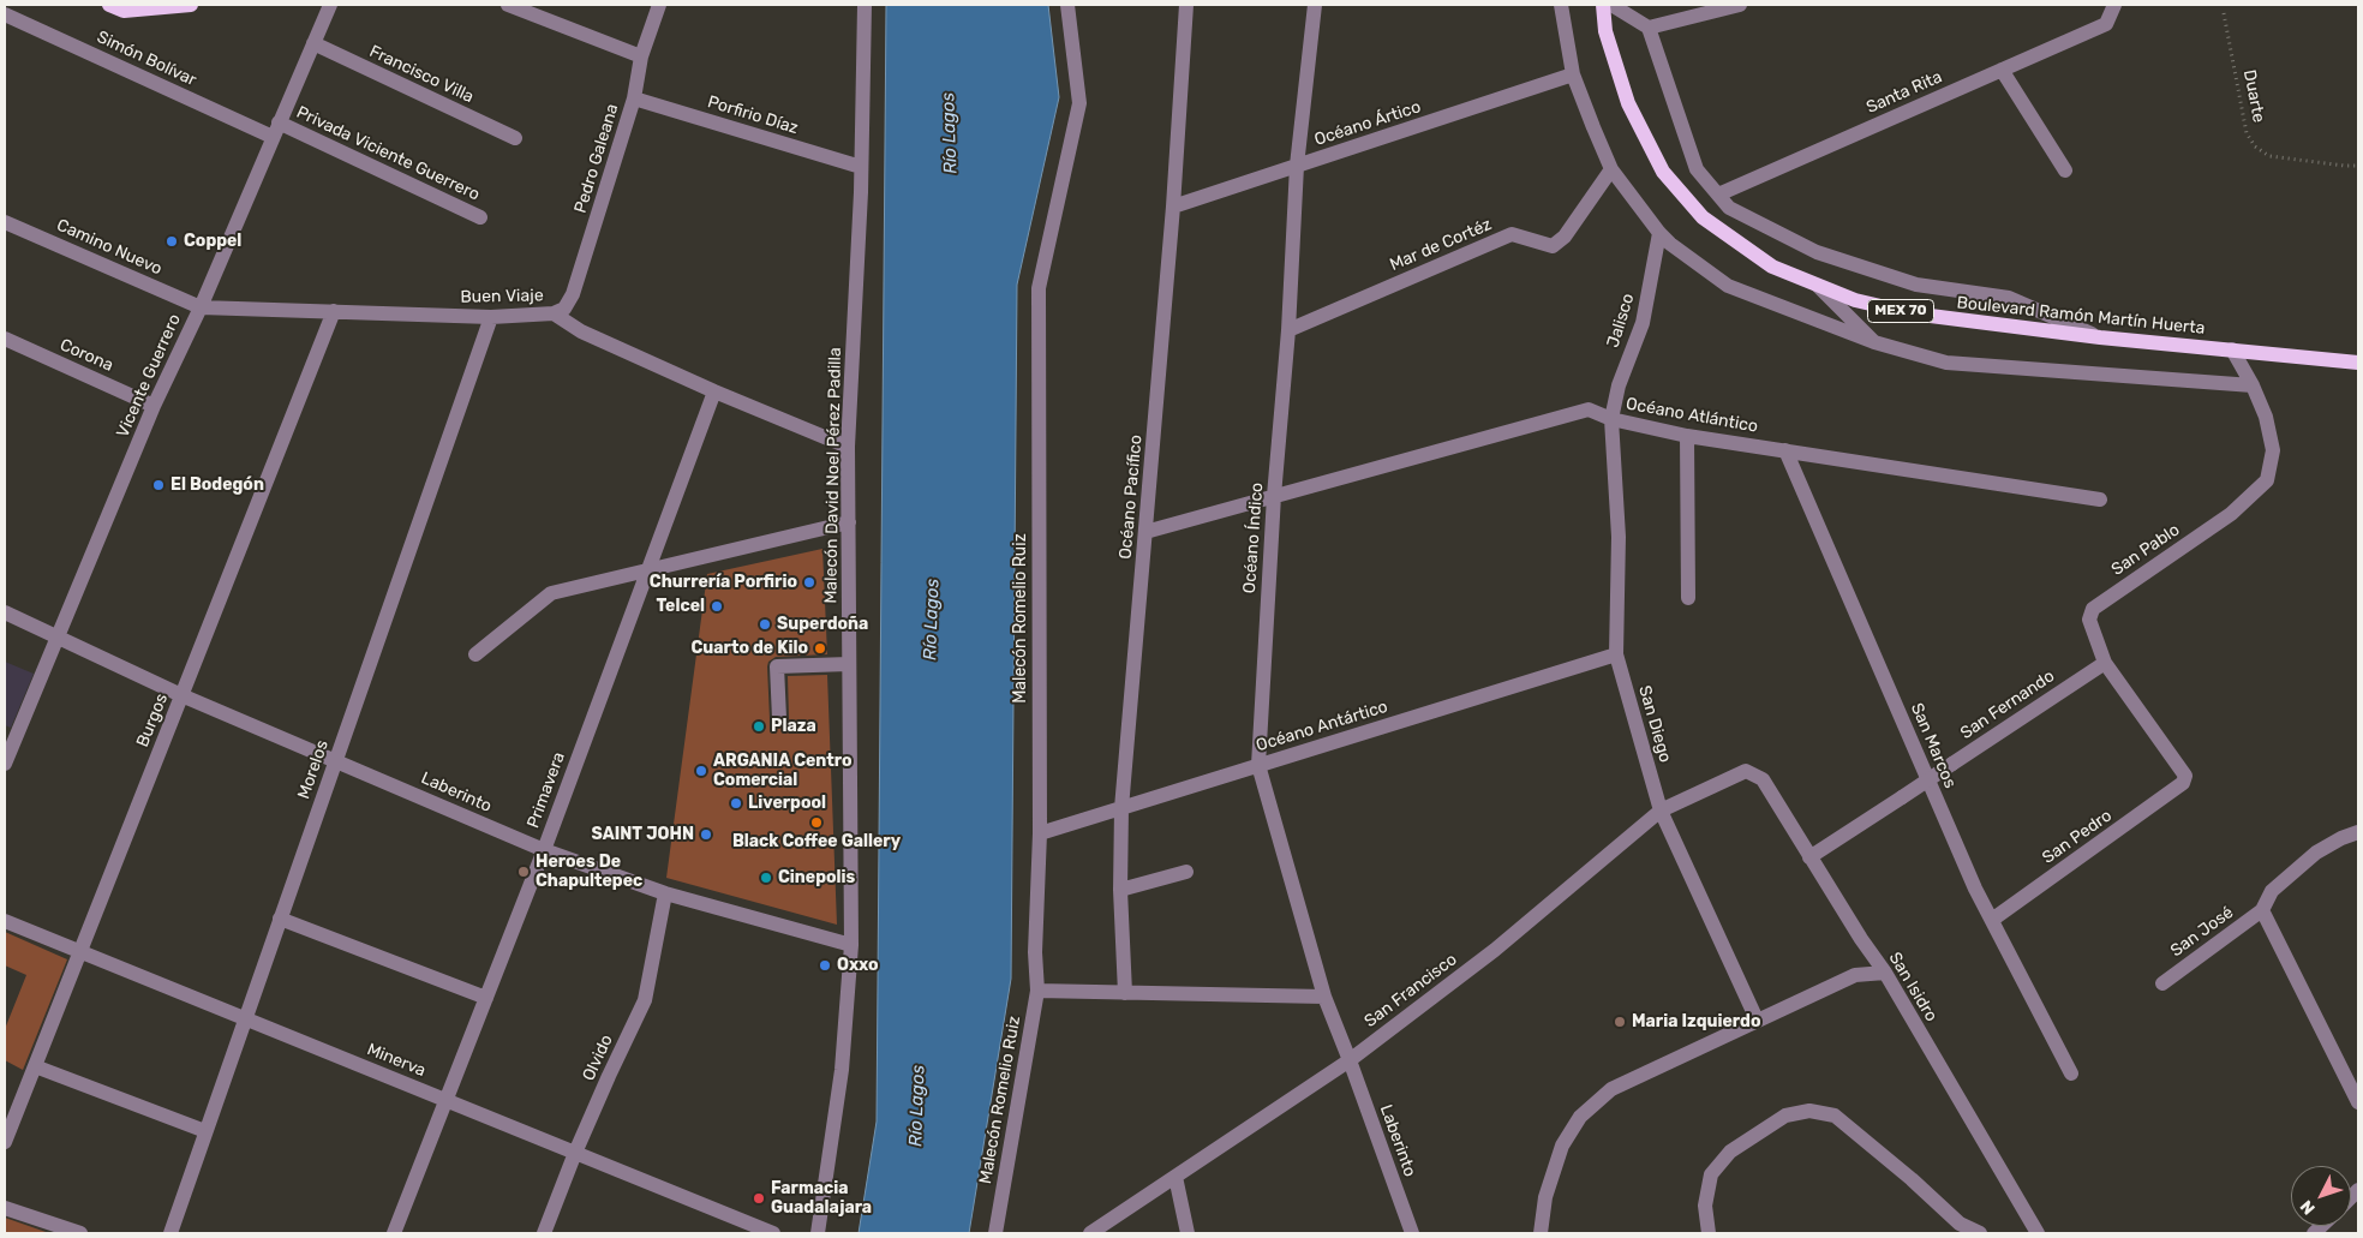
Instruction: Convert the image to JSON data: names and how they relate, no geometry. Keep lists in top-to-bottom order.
{
  "streets": {
    "main road": ["MEX 70", "Boulevard Ramón Martín Huerta"],
    "street": [
      "Simón Bolívar",
      "Francisco Villa",
      "Santa Rita",
      "Porfirio Díaz",
      "Océano Ártico",
      "Privada Viciente Guerrero",
      "Pedro Galeana",
      "Mar de Cortéz",
      "Camino Nuevo",
      "Buen Viaje",
      "Jalisco",
      "Corona",
      "Vicente Guerrero",
      "Océano Atlántico",
      "Malecón David Noel Pérez Padilla",
      "Océano Pacífico",
      "Océano Índico",
      "San Pablo",
      "Malecón Romelio Ruiz",
      "San Fernando",
      "Burgos",
      "San Diego",
      "Océano Antártico",
      "San Marcos",
      "Morelos",
      "Primavera",
      "Laberinto",
      "San Pedro",
      "San José",
      "San Isidro",
      "San Francisco",
      "Olvido",
      "Minerva"
    ],
    "path": ["Duarte"]
  },
  "crossings": [
    ["Simón Bolívar", "Privada Viciente Guerrero"],
    ["Simón Bolívar", "Vicente Guerrero"],
    ["Francisco Villa", "Vicente Guerrero"],
    ["Porfirio Díaz", "Pedro Galeana"],
    ["Porfirio Díaz", "Malecón David Noel Pérez Padilla"],
    ["Océano Ártico", "Océano Pacífico"],
    ["Océano Ártico", "Océano Índico"],
    ["Privada Viciente Guerrero", "Vicente Guerrero"],
    ["Pedro Galeana", "Buen Viaje"],
    ["Mar de Cortéz", "Océano Índico"],
    ["Camino Nuevo", "Buen Viaje"],
    ["Camino Nuevo", "Vicente Guerrero"],
    ["Buen Viaje", "Vicente Guerrero"],
    ["Buen Viaje", "Malecón David Noel Pérez Padilla"],
    ["Buen Viaje", "Burgos"],
    ["Buen Viaje", "Morelos"],
    ["Buen Viaje", "Primavera"],
    ["Boulevard Ramón Martín Huerta", "San Pablo"],
    ["Jalisco", "Océano Atlántico"],
    ["Jalisco", "San Diego"],
    ["Corona", "Vicente Guerrero"],
    ["Vicente Guerrero", "Laberinto"],
    ["Océano Atlántico", "Océano Pacífico"],
    ["Océano Atlántico", "Océano Índico"],
    ["Océano Atlántico", "San Diego"],
    ["Océano Atlántico", "San Marcos"],
    ["Malecón David Noel Pérez Padilla", "Laberinto"],
    ["Océano Pacífico", "Océano Antártico"],
    ["Océano Índico", "Océano Antártico"],
    ["Océano Índico", "Laberinto"],
    ["Océano Índico", "San Francisco"],
    ["San Pablo", "San Fernando"],
    ["San Pablo", "San Pedro"],
    ["Malecón Romelio Ruiz", "Océano Antártico"],
    ["San Fernando", "San Isidro"],
    ["Burgos", "Laberinto"],
    ["Burgos", "Minerva"],
    ["San Diego", "Océano Antártico"],
    ["San Diego", "San Francisco"],
    ["San Marcos", "San Pedro"],
    ["Morelos", "Laberinto"],
    ["Morelos", "Minerva"],
    ["Primavera", "Laberinto"],
    ["Primavera", "Minerva"],
    ["Laberinto", "San Francisco"],
    ["Laberinto", "Olvido"],
    ["San Isidro", "San Francisco"],
    ["Olvido", "Minerva"]
  ],
  "water": ["Río Lagos"],
  "places": [
    "Coppel",
    "El Bodegón",
    "Churrería Porfirio",
    "Telcel",
    "Superdoña",
    "Cuarto de Kilo",
    "Plaza",
    "ARGANIA Centro Comercial",
    "Liverpool",
    "Black Coffee Gallery",
    "SAINT JOHN",
    "Heroes De Chapultepec",
    "Cinepolis",
    "Oxxo",
    "Maria Izquierdo",
    "Farmacia Guadalajara"
  ],
  "north": "bottom left"
}
